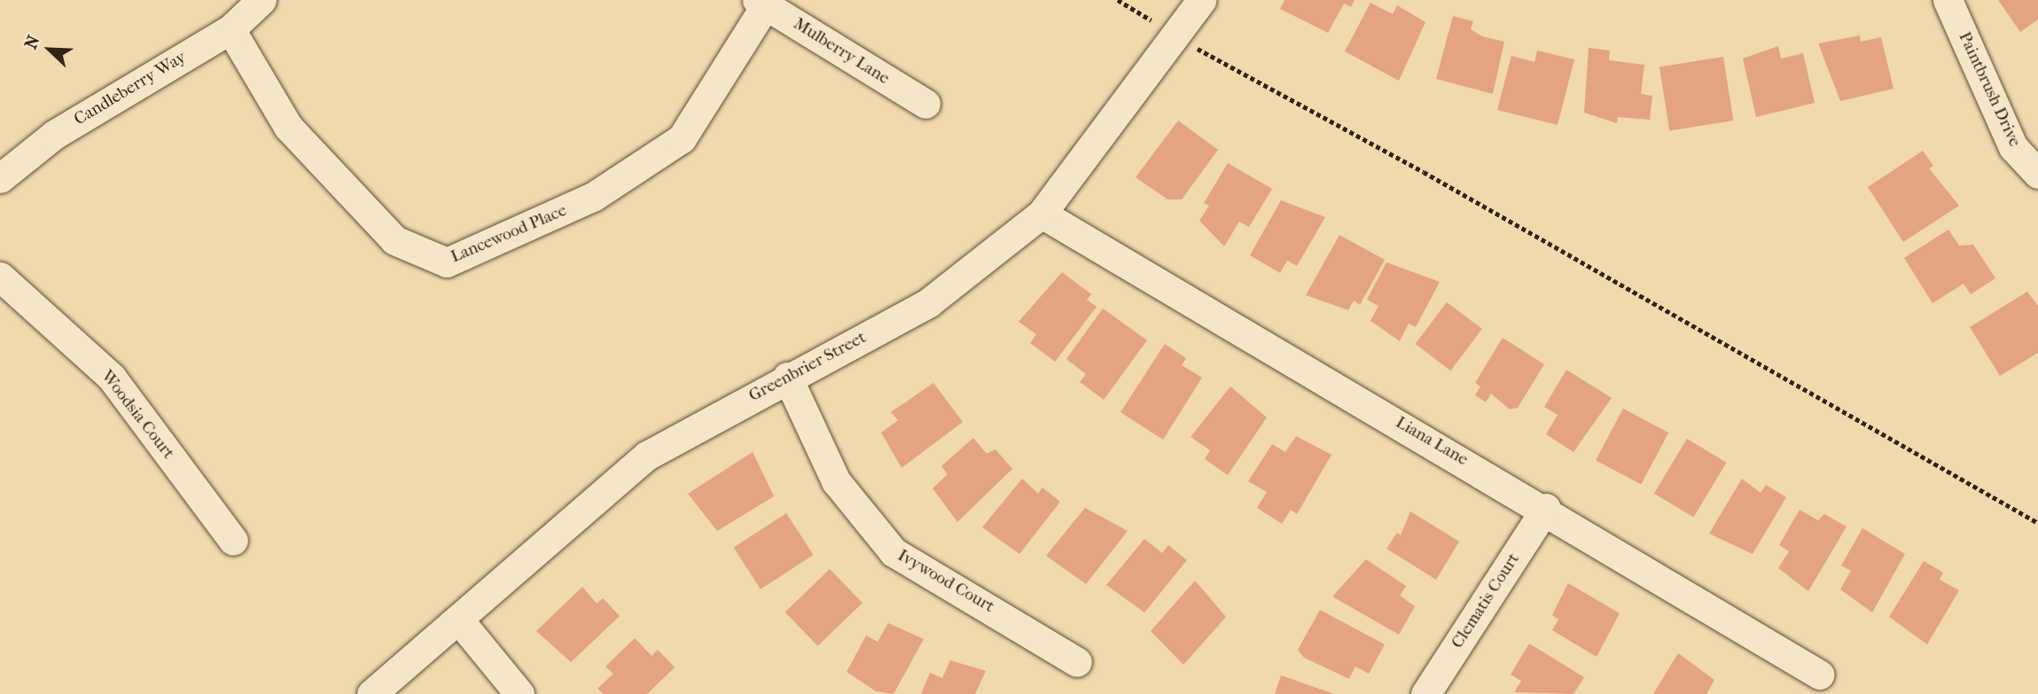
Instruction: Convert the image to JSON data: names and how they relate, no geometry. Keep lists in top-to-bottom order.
{
  "streets": {
    "street": [
      "Mulberry Lane",
      "Candleberry Way",
      "Paintbrush Drive",
      "Lancewood Place",
      "Greenbrier Street",
      "Woodsia Court",
      "Liana Lane",
      "Ivywood Court",
      "Clematis Court"
    ]
  },
  "crossings": [
    ["Mulberry Lane", "Lancewood Place"],
    ["Candleberry Way", "Lancewood Place"],
    ["Greenbrier Street", "Liana Lane"],
    ["Greenbrier Street", "Ivywood Court"],
    ["Liana Lane", "Clematis Court"]
  ],
  "north": "top left"
}
